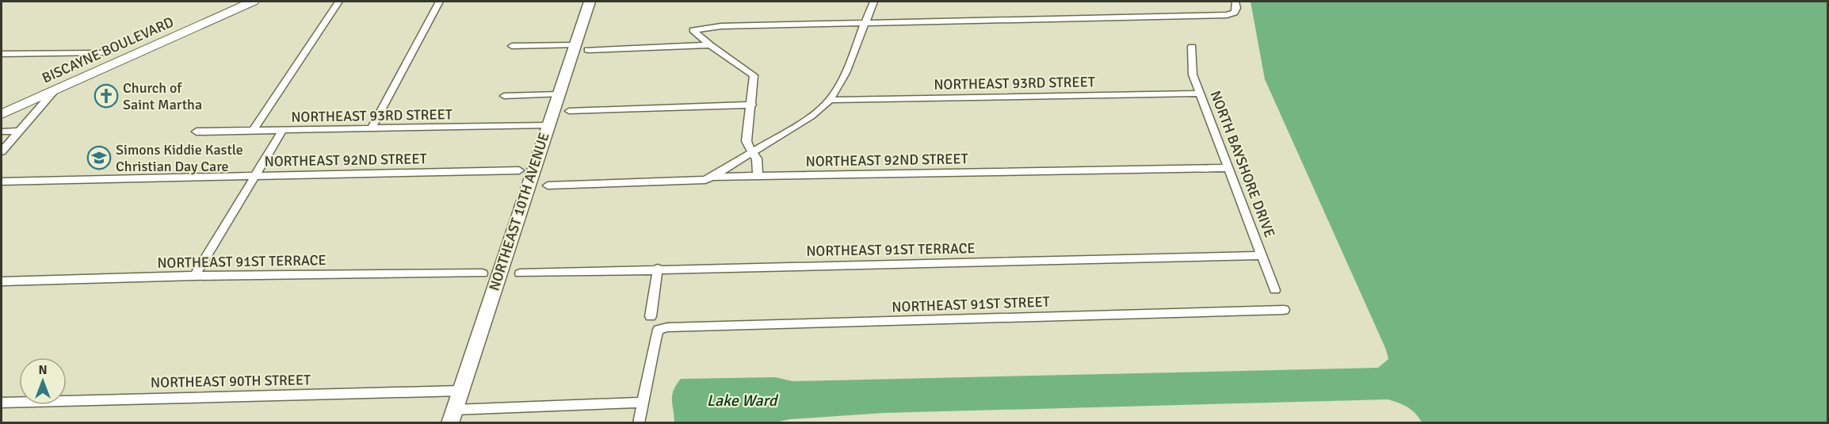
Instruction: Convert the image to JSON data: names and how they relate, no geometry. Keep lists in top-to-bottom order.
{
  "streets": {
    "main road": ["BISCAYNE BOULEVARD"],
    "street": [
      "NORTHEAST 93RD STREET",
      "NORTHEAST 92ND STREET",
      "NORTH BAYSHORE DRIVE",
      "NORTHEAST 10TH AVENUE",
      "NORTHEAST 91ST TERRACE",
      "NORTHEAST 91ST STREET",
      "NORTHEAST 90TH STREET"
    ]
  },
  "crossings": [
    ["NORTHEAST 93RD STREET", "NORTH BAYSHORE DRIVE"],
    ["NORTHEAST 93RD STREET", "NORTHEAST 10TH AVENUE"],
    ["NORTHEAST 92ND STREET", "NORTH BAYSHORE DRIVE"],
    ["NORTH BAYSHORE DRIVE", "NORTHEAST 91ST TERRACE"],
    ["NORTHEAST 10TH AVENUE", "NORTHEAST 90TH STREET"]
  ],
  "water": ["Lake Ward"],
  "places": {
    "church": ["Church of Saint Martha"],
    "school or university": ["Simons Kiddie Kastle Christian Day Care"]
  },
  "north": "top"
}
